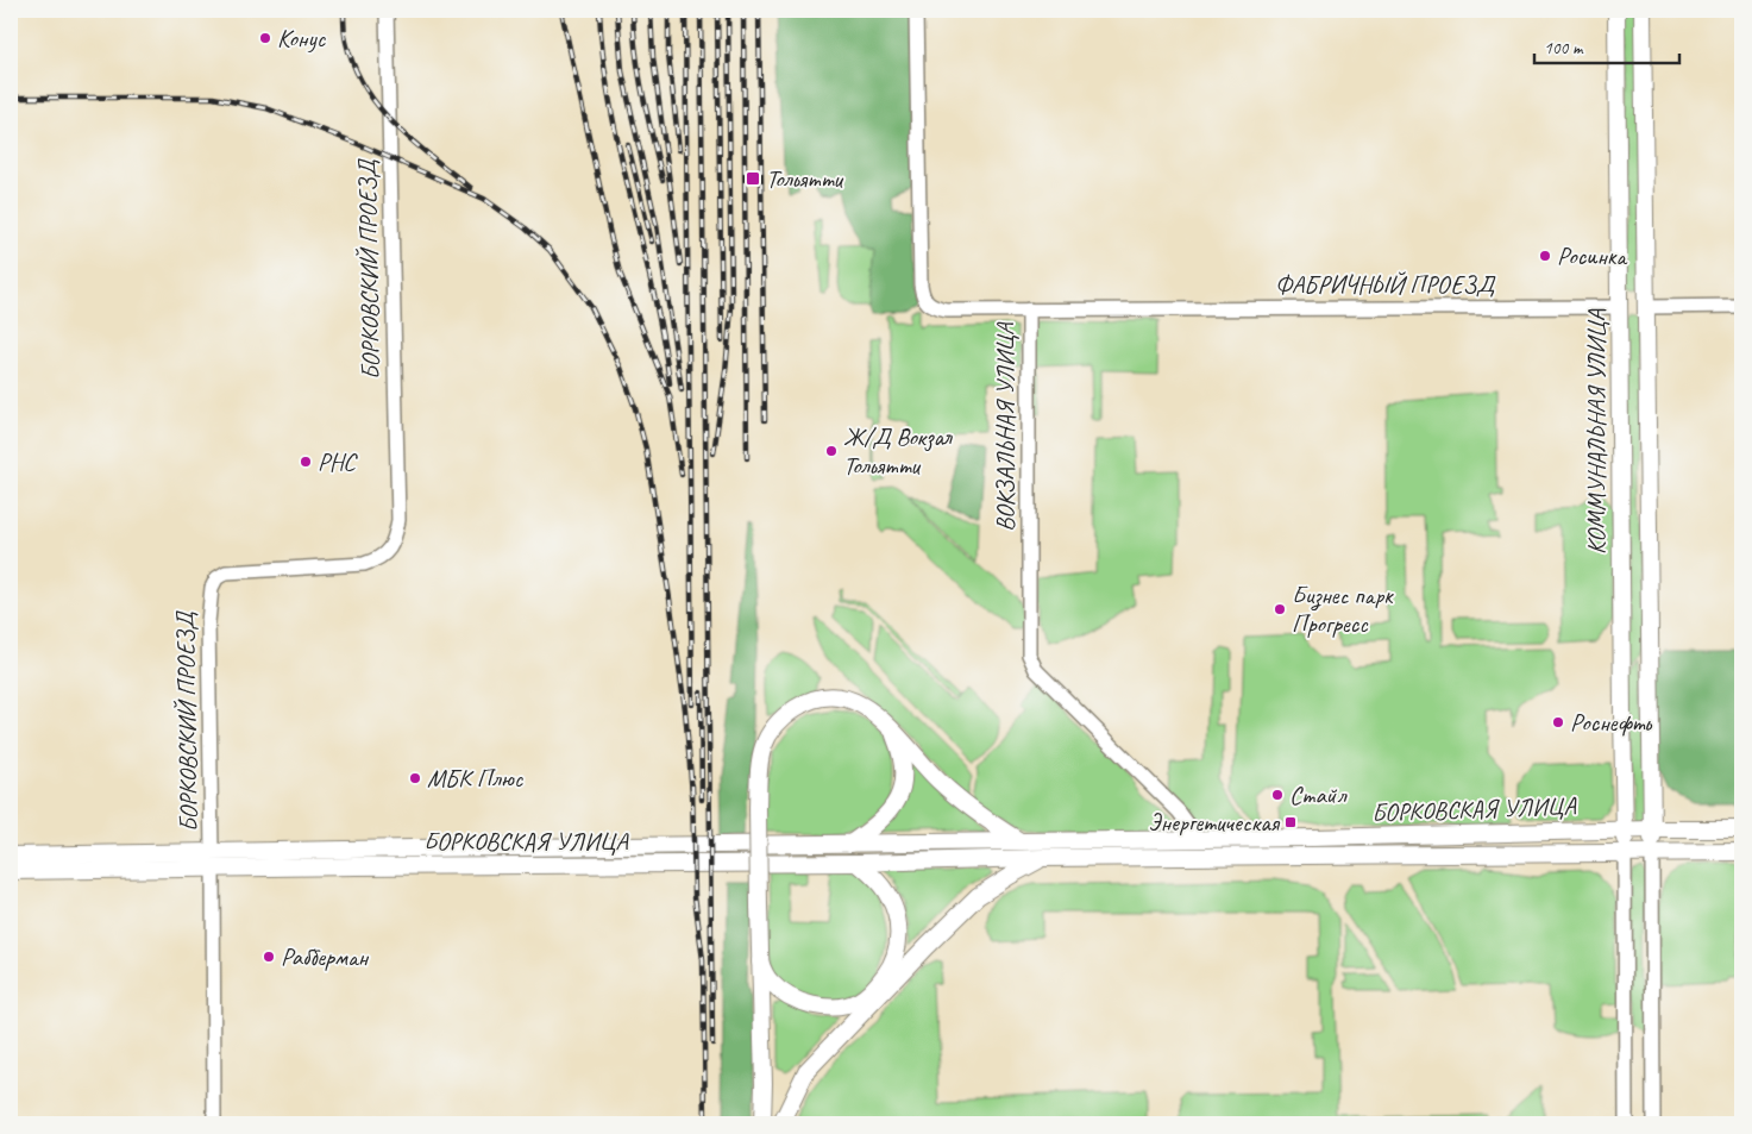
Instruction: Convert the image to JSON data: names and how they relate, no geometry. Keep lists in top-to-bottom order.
{
  "streets": {
    "main road": ["ФАБРИЧНЫЙ ПРОЕЗД", "КОММУНАЛЬНАЯ УЛИЦА", "БОРКОВСКАЯ УЛИЦА"],
    "street": ["БОРКОВСКИЙ ПРОЕЗД", "ВОКЗАЛЬНАЯ УЛИЦА"]
  },
  "crossings": [
    ["БОРКОВСКИЙ ПРОЕЗД", "БОРКОВСКАЯ УЛИЦА"],
    ["ФАБРИЧНЫЙ ПРОЕЗД", "ВОКЗАЛЬНАЯ УЛИЦА"],
    ["ФАБРИЧНЫЙ ПРОЕЗД", "КОММУНАЛЬНАЯ УЛИЦА"],
    ["ВОКЗАЛЬНАЯ УЛИЦА", "БОРКОВСКАЯ УЛИЦА"],
    ["КОММУНАЛЬНАЯ УЛИЦА", "БОРКОВСКАЯ УЛИЦА"]
  ],
  "places": {
    "other": [
      "Конус",
      "Росинка",
      "Ж/Д Вокзал Тольятти",
      "РНС",
      "Бизнес парк Прогресс",
      "Роснефть",
      "МБК Плюс",
      "Стайл",
      "Рабберман"
    ],
    "transit": ["Тольятти", "Энергетическая"]
  },
  "scale_bar": "100 m"
}
